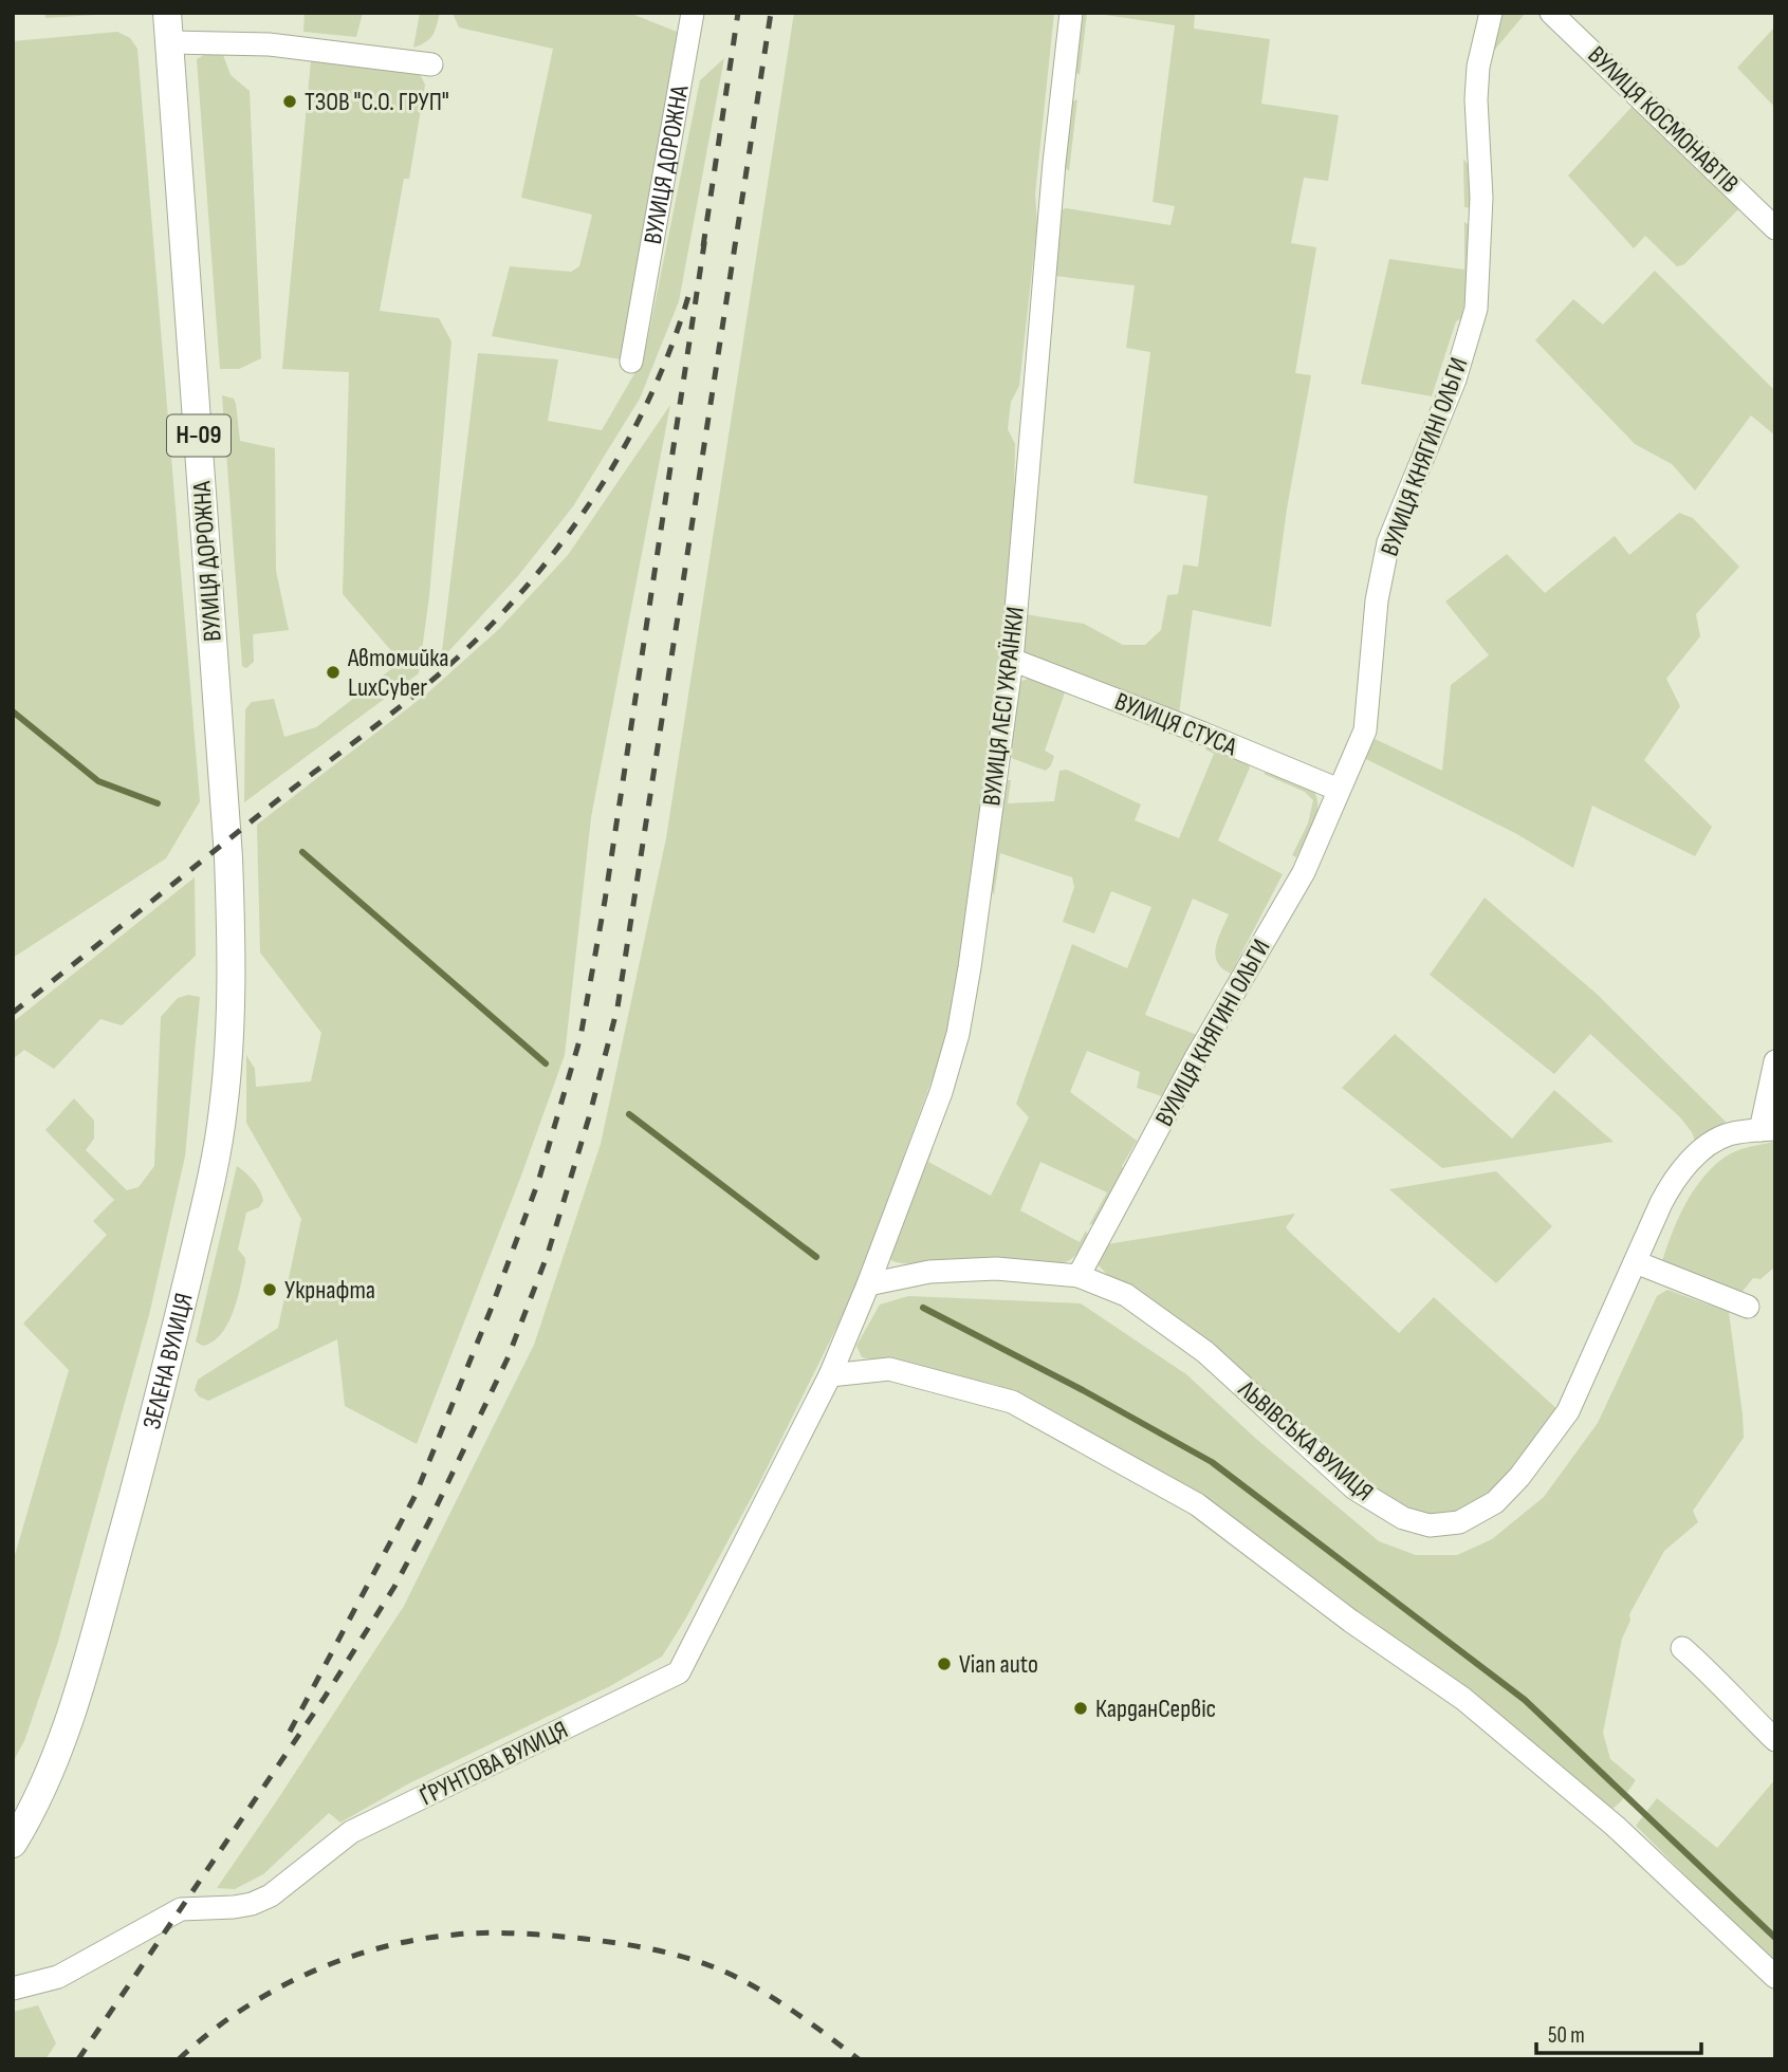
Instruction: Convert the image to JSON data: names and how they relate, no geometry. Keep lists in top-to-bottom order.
{
  "streets": {
    "main road": ["ВУЛИЦЯ ДОРОЖНА", "Н-09", "ЗЕЛЕНА ВУЛИЦЯ"],
    "street": [
      "ВУЛИЦЯ КОСМОНАВТІВ",
      "ВУЛИЦЯ КНЯГИНІ ОЛЬГИ",
      "ВУЛИЦЯ ЛЕСІ УКРАЇНКИ",
      "ВУЛИЦЯ СТУСА",
      "ЛЬВІВСЬКА ВУЛИЦЯ",
      "ҐРУНТОВА ВУЛИЦЯ"
    ]
  },
  "crossings": [
    ["ВУЛИЦЯ ДОРОЖНА", "ЗЕЛЕНА ВУЛИЦЯ"],
    ["ВУЛИЦЯ КНЯГИНІ ОЛЬГИ", "ВУЛИЦЯ СТУСА"],
    ["ВУЛИЦЯ КНЯГИНІ ОЛЬГИ", "ЛЬВІВСЬКА ВУЛИЦЯ"],
    ["ВУЛИЦЯ ЛЕСІ УКРАЇНКИ", "ВУЛИЦЯ СТУСА"],
    ["ВУЛИЦЯ ЛЕСІ УКРАЇНКИ", "ЛЬВІВСЬКА ВУЛИЦЯ"],
    ["ВУЛИЦЯ ЛЕСІ УКРАЇНКИ", "ҐРУНТОВА ВУЛИЦЯ"]
  ],
  "places": [
    "ТЗОВ \"С.О. ГРУП\"",
    "Автомийка LuxCyber",
    "Укрнафта",
    "Vian auto",
    "КарданСервіс"
  ],
  "scale_bar": "50 m"
}
